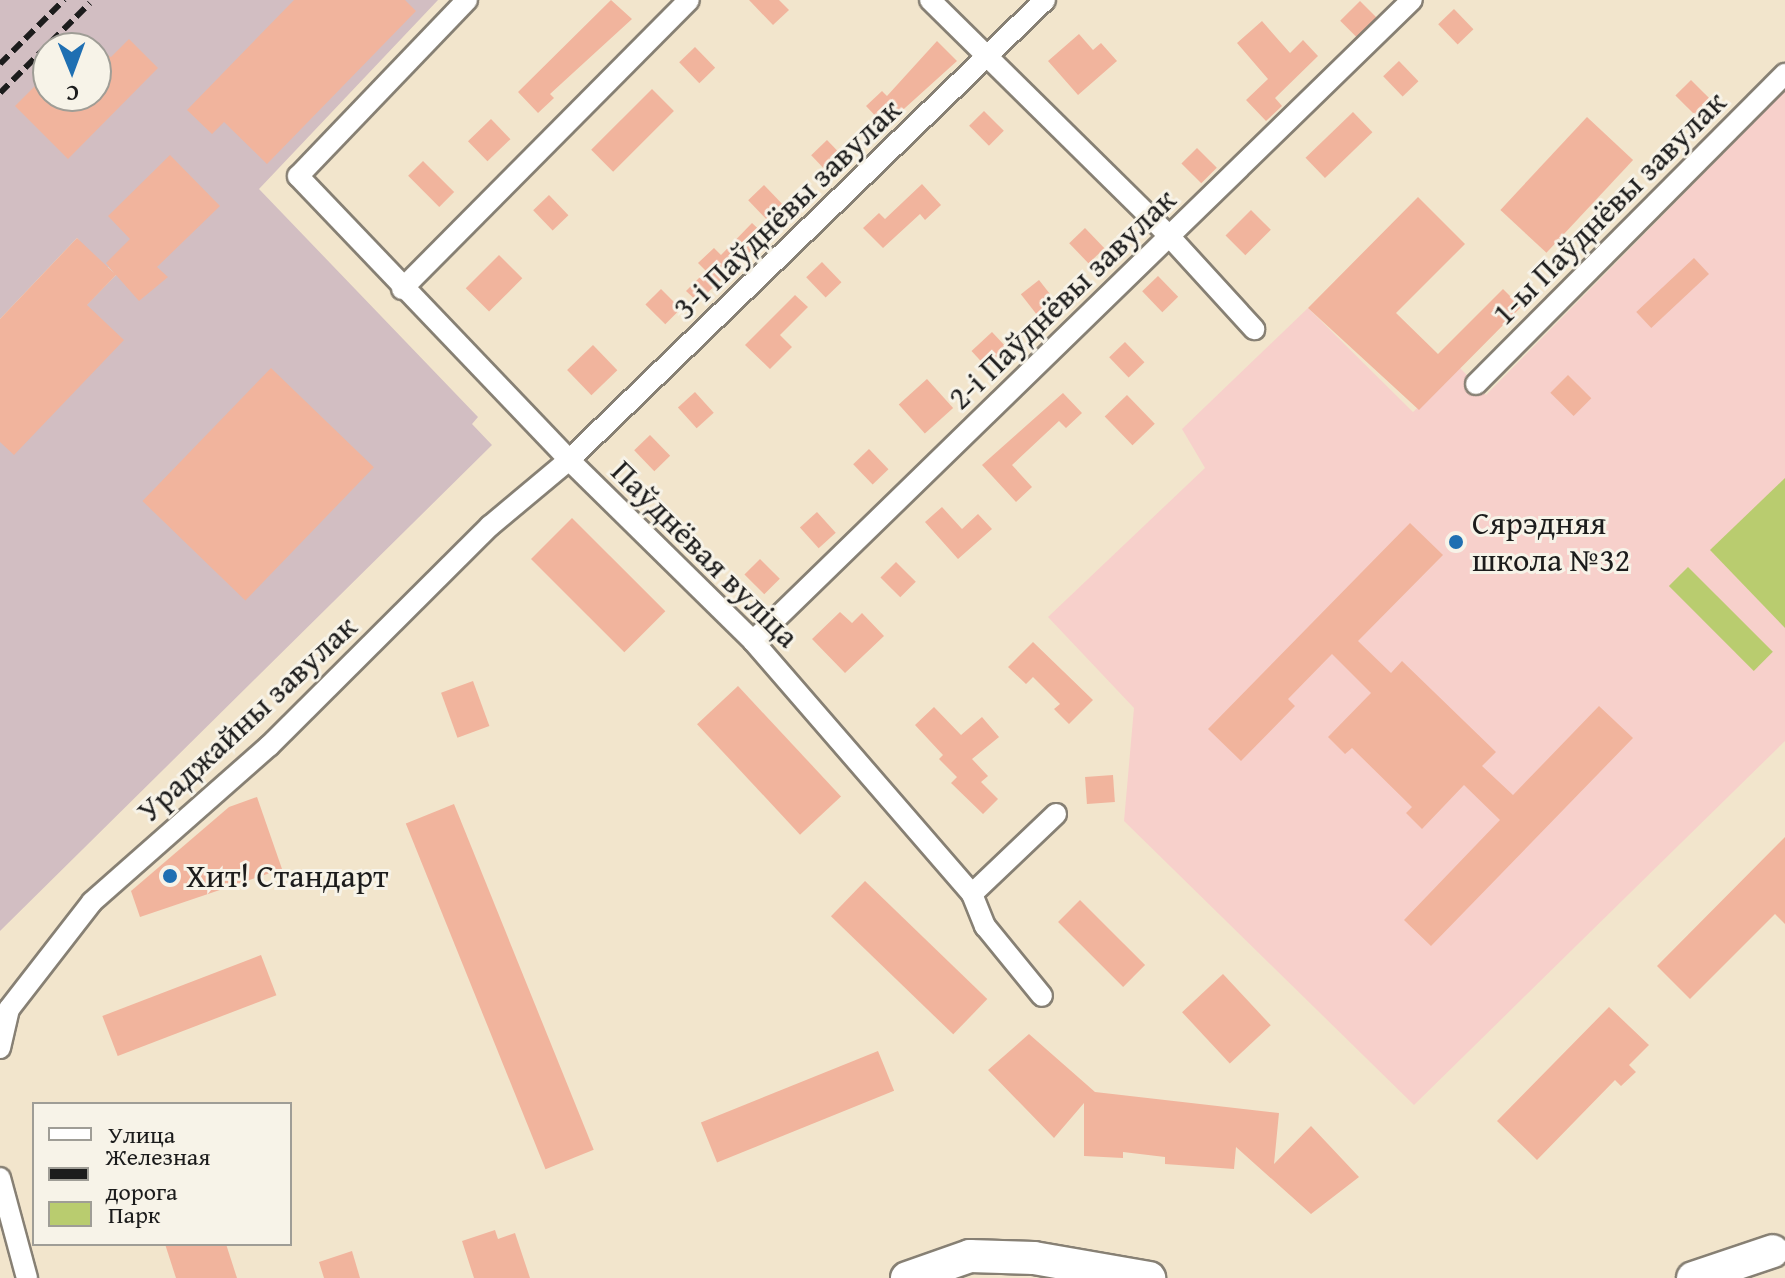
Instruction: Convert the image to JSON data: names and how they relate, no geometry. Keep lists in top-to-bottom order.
{
  "streets": {
    "street": [
      "1-ы Паўднёвы завулак",
      "3-і Паўднёвы завулак",
      "2-і Паўднёвы завулак",
      "Паўднёвая вуліца",
      "Ураджайны завулак"
    ]
  },
  "crossings": [
    ["3-і Паўднёвы завулак", "Паўднёвая вуліца"],
    ["3-і Паўднёвы завулак", "Ураджайны завулак"],
    ["2-і Паўднёвы завулак", "Паўднёвая вуліца"],
    ["Паўднёвая вуліца", "Ураджайны завулак"]
  ],
  "places": ["Сярэдняя школа №32", "Хит! Стандарт"],
  "legend": ["Улица", "Железная дорога", "Парк"],
  "north": "bottom"
}
